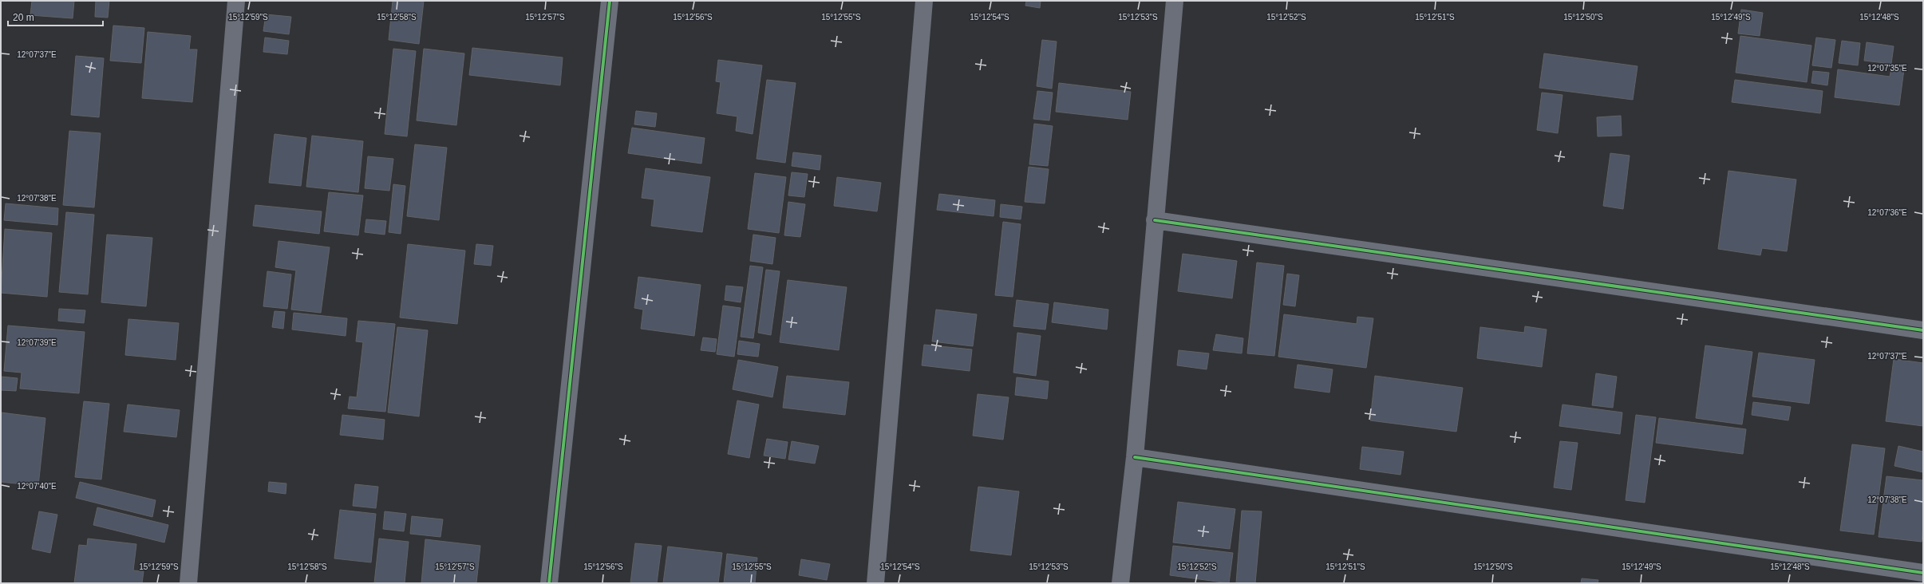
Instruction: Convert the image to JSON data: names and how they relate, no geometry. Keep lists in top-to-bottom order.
{
  "scale_bar": "20 m",
  "coordinates": [
    "15°12'59\"S",
    "15°12'58\"S",
    "15°12'57\"S",
    "15°12'56\"S",
    "15°12'55\"S",
    "15°12'54\"S",
    "15°12'53\"S",
    "15°12'52\"S",
    "15°12'51\"S",
    "15°12'50\"S",
    "15°12'49\"S",
    "15°12'48\"S",
    "12°07'37\"E",
    "12°07'35\"E",
    "12°07'38\"E",
    "12°07'36\"E",
    "12°07'39\"E",
    "12°07'40\"E"
  ]
}
